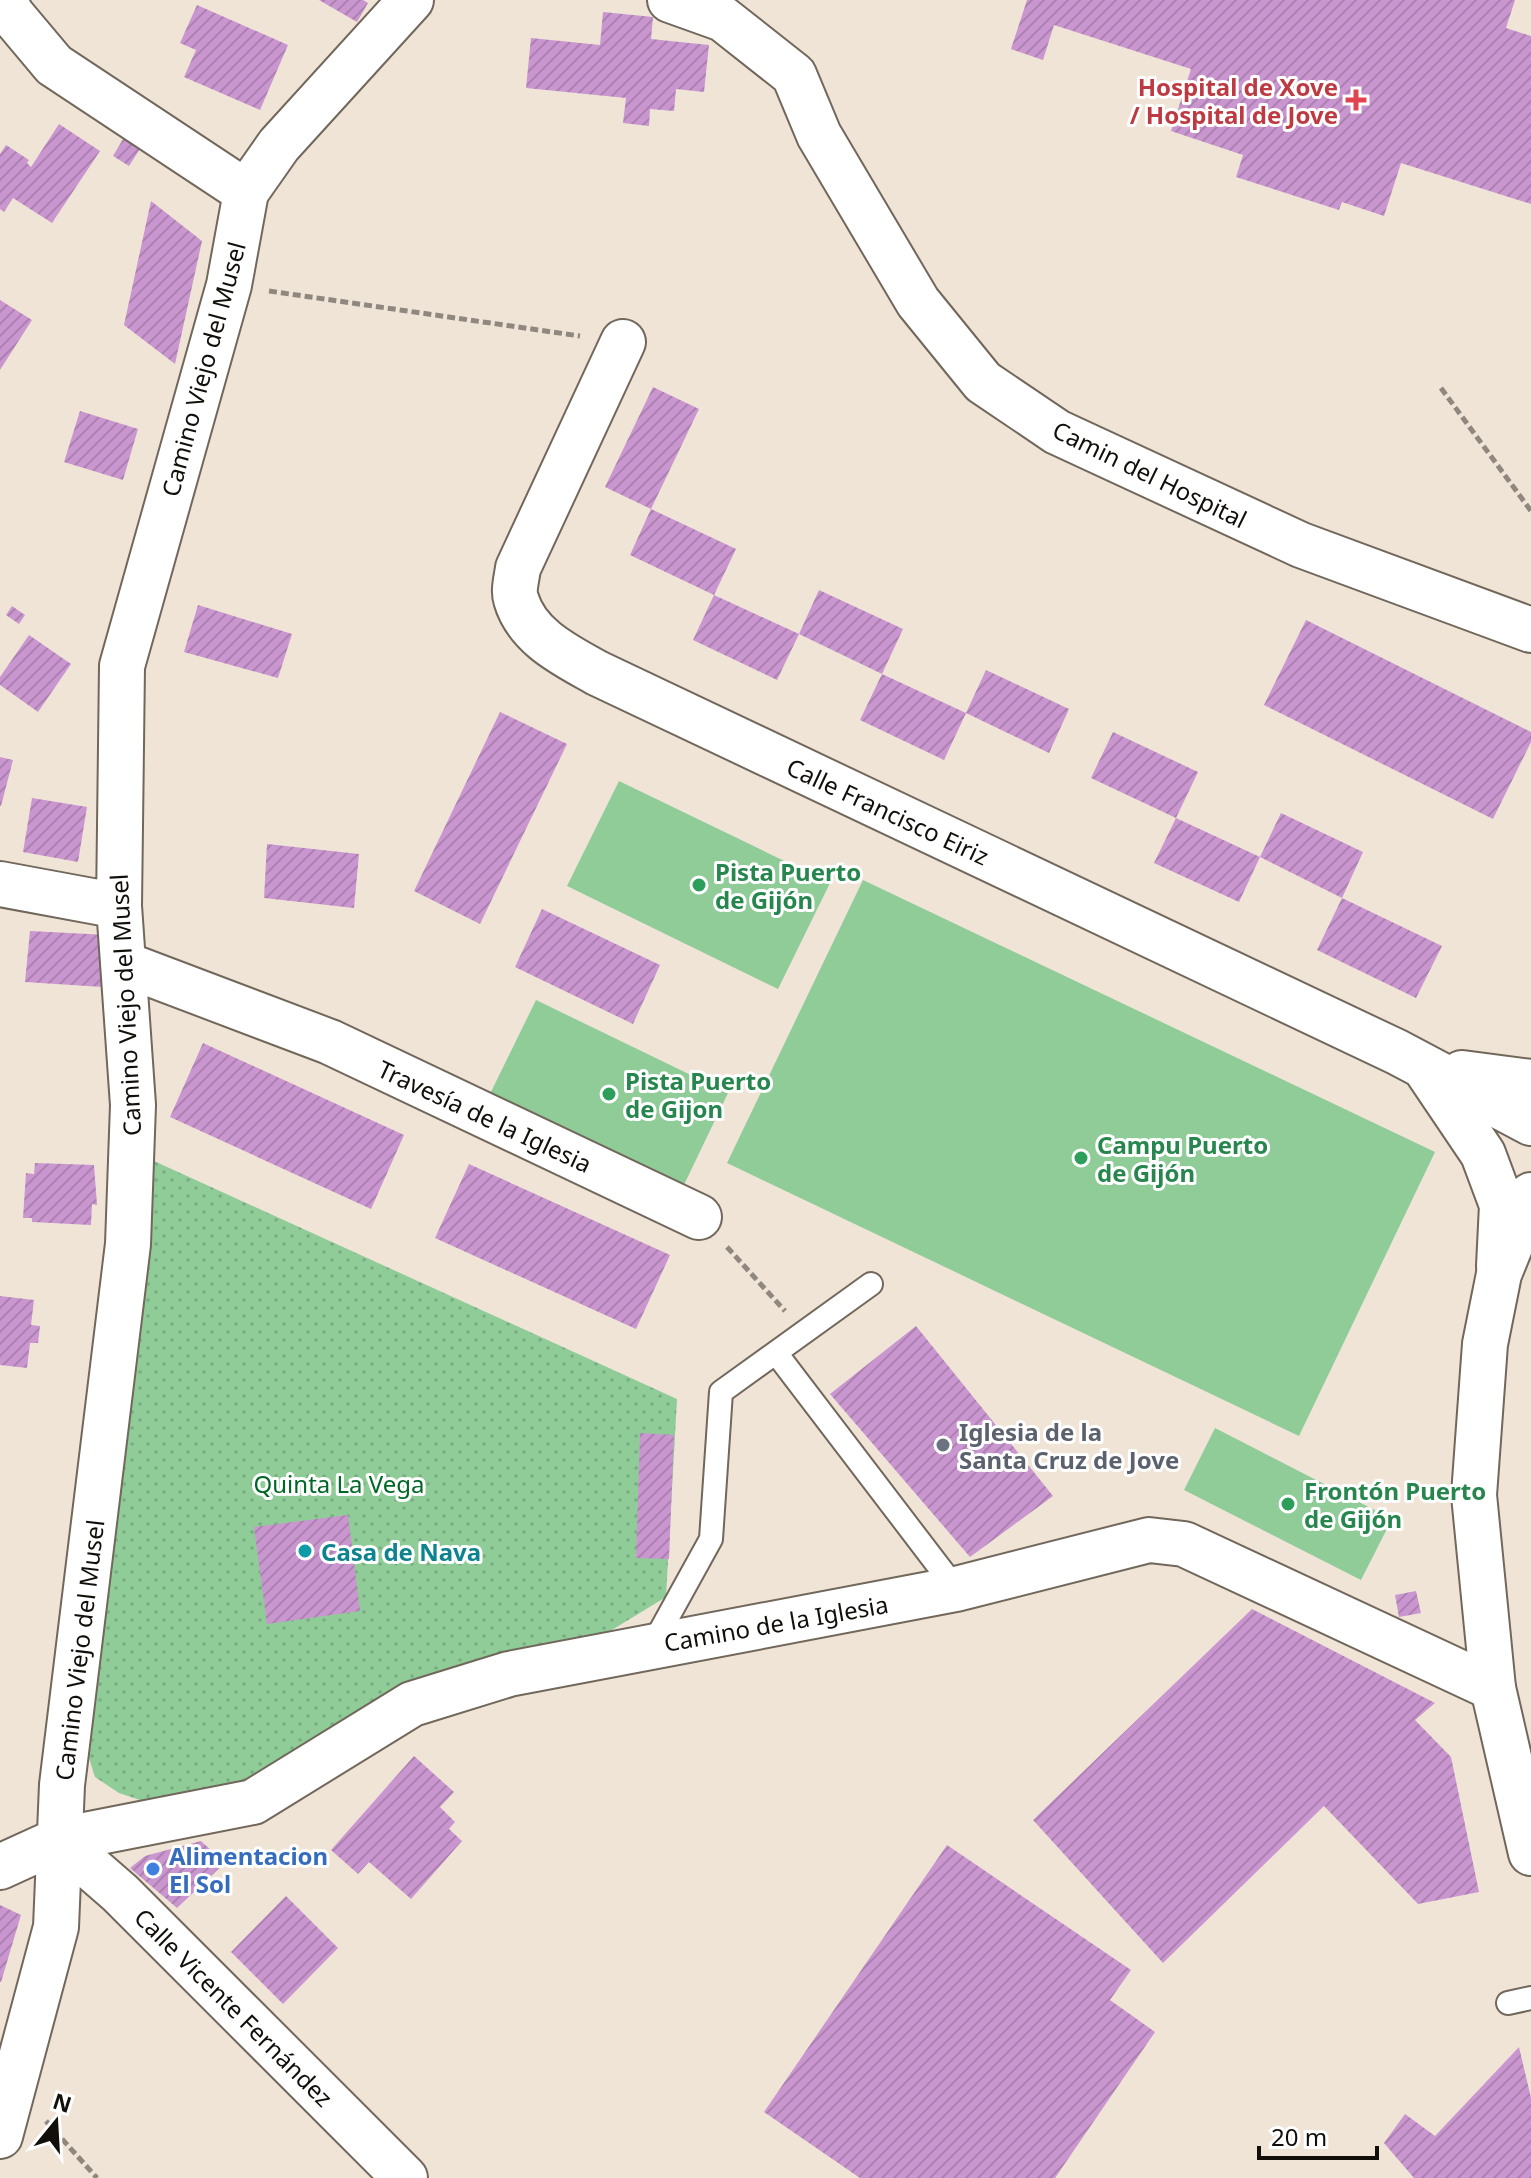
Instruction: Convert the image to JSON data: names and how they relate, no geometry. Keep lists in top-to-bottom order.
{
  "streets": {
    "street": [
      "Camino Viejo del Musel",
      "Camin del Hospital",
      "Calle Francisco Eiriz",
      "Travesía de la Iglesia",
      "Camino de la Iglesia",
      "Calle Vicente Fernández"
    ]
  },
  "crossings": [
    ["Camino Viejo del Musel", "Travesía de la Iglesia"],
    ["Camino Viejo del Musel", "Camino de la Iglesia"],
    ["Camino Viejo del Musel", "Calle Vicente Fernández"],
    ["Camino de la Iglesia", "Calle Vicente Fernández"]
  ],
  "parks": ["Quinta La Vega"],
  "places": {
    "health": ["Hospital de Xove / Hospital de Jove"],
    "other": [
      "Pista Puerto de Gijón",
      "Pista Puerto de Gijon",
      "Campu Puerto de Gijón",
      "Iglesia de la Santa Cruz de Jove",
      "Frontón Puerto de Gijón",
      "Casa de Nava",
      "Alimentacion El Sol"
    ]
  },
  "scale_bar": "20 m",
  "north": "top"
}
